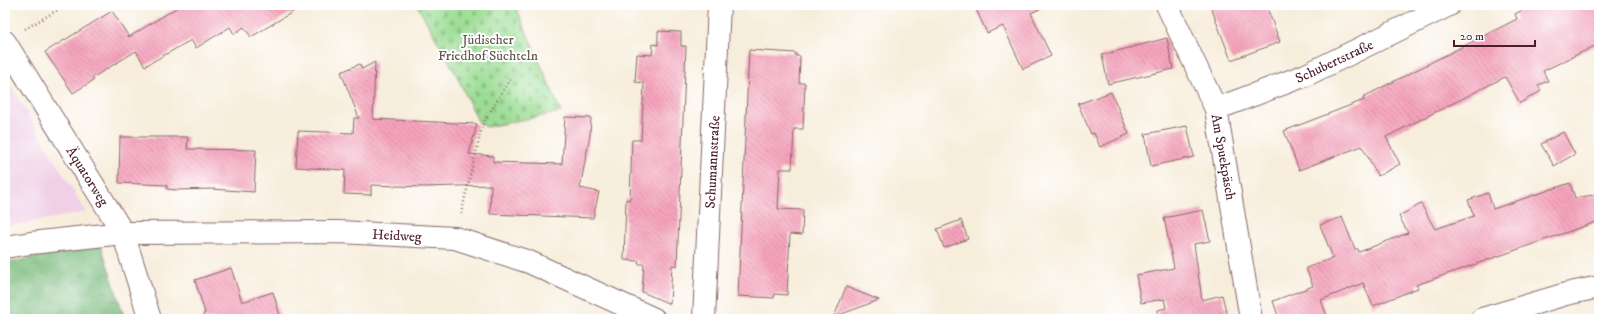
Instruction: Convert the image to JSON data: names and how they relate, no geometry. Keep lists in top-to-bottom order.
{
  "streets": {
    "street": [
      "Schubertstraße",
      "Am Spuekpäsch",
      "Schumannstraße",
      "Äquatorweg",
      "Heidweg"
    ]
  },
  "crossings": [
    ["Schubertstraße", "Am Spuekpäsch"],
    ["Äquatorweg", "Heidweg"]
  ],
  "parks": ["Jüdischer Friedhof Süchteln"],
  "scale_bar": "20 m"
}
